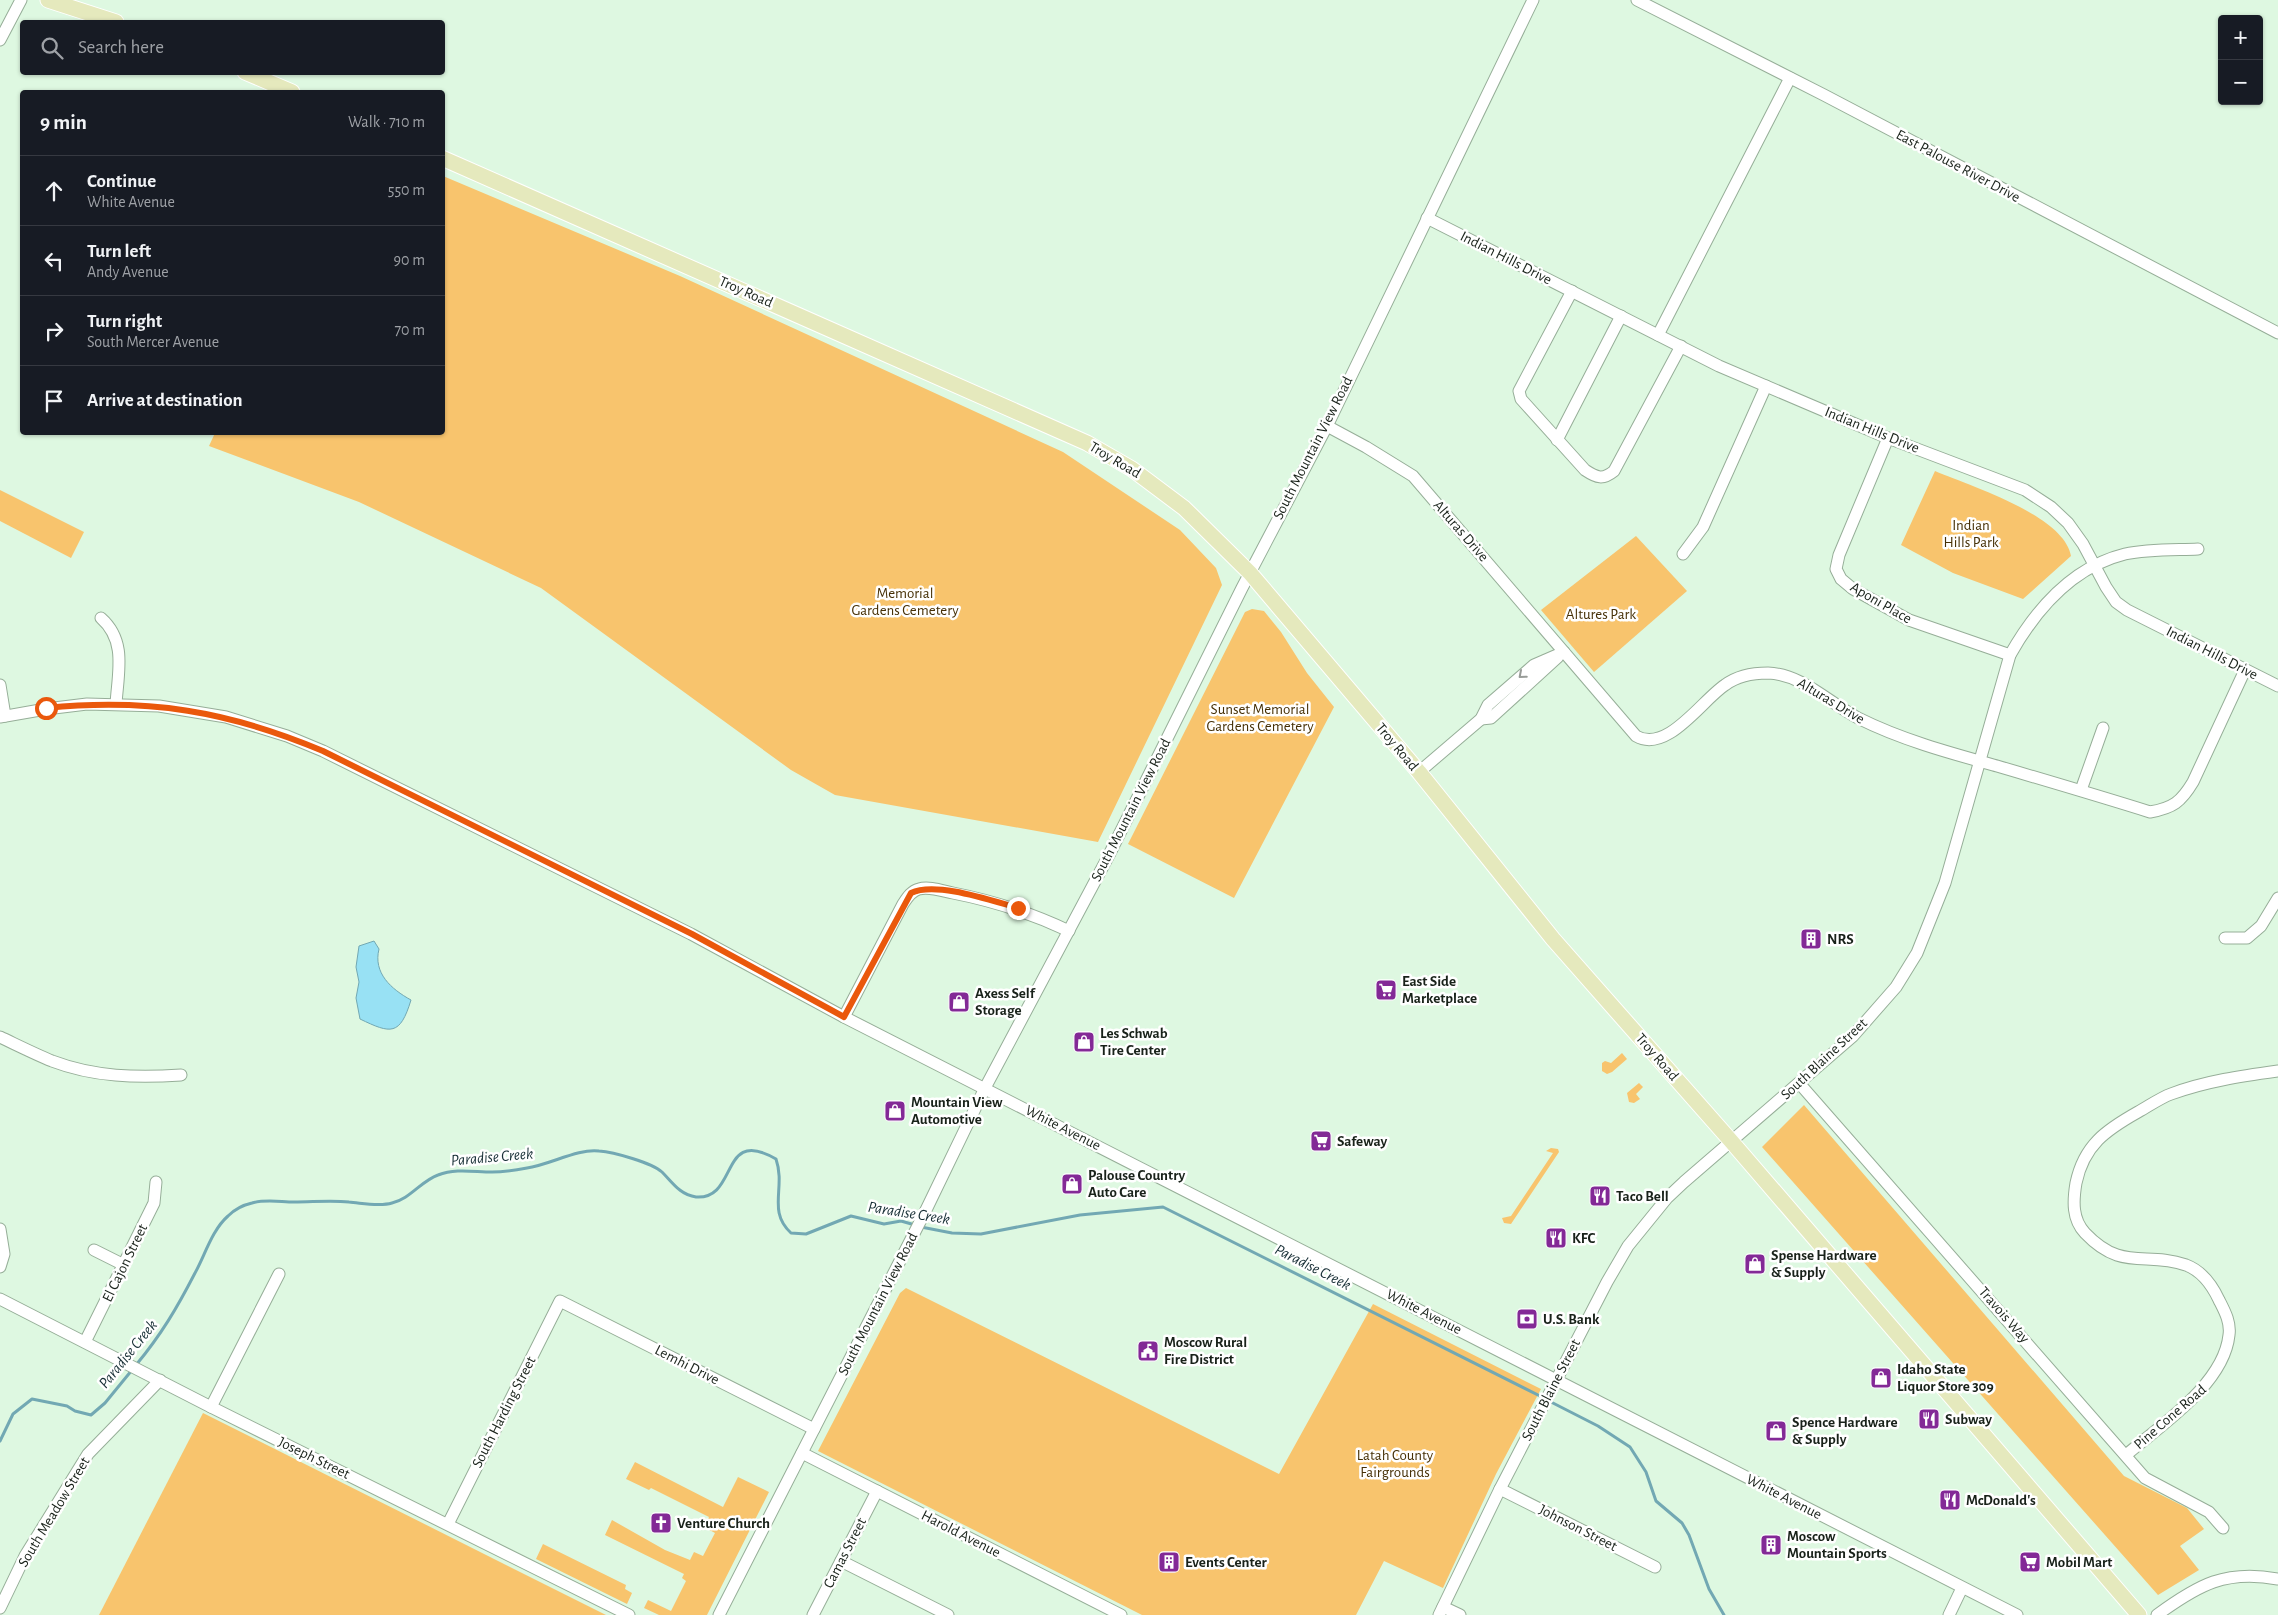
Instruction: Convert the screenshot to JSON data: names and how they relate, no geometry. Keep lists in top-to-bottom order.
{
  "streets": {
    "main road": ["Troy Road"],
    "street": [
      "East Palouse River Drive",
      "Indian Hills Drive",
      "South Mountain View Road",
      "Alturas Drive",
      "Aponi Place",
      "South Blaine Street",
      "White Avenue",
      "El Cajon Street",
      "Travois Way",
      "Lemhi Drive",
      "South Harding Street",
      "Pine Cone Road",
      "Joseph Street",
      "South Meadow Street",
      "Johnson Street",
      "Harold Avenue",
      "Camas Street"
    ]
  },
  "crossings": [
    ["Indian Hills Drive", "South Mountain View Road"],
    ["Indian Hills Drive", "Alturas Drive"],
    ["Indian Hills Drive", "Aponi Place"],
    ["Indian Hills Drive", "South Blaine Street"],
    ["Troy Road", "South Mountain View Road"],
    ["Troy Road", "South Blaine Street"],
    ["South Mountain View Road", "Alturas Drive"],
    ["South Mountain View Road", "White Avenue"],
    ["South Mountain View Road", "Lemhi Drive"],
    ["South Mountain View Road", "Harold Avenue"],
    ["Alturas Drive", "South Blaine Street"],
    ["Aponi Place", "South Blaine Street"],
    ["South Blaine Street", "White Avenue"],
    ["South Blaine Street", "Travois Way"],
    ["South Blaine Street", "Johnson Street"],
    ["El Cajon Street", "Joseph Street"],
    ["Travois Way", "Pine Cone Road"],
    ["Lemhi Drive", "South Harding Street"],
    ["South Harding Street", "Joseph Street"],
    ["Joseph Street", "South Meadow Street"],
    ["Harold Avenue", "Camas Street"]
  ],
  "water": ["Paradise Creek"],
  "parks": [
    "Indian Hills Park",
    "Memorial Gardens Cemetery",
    "Altures Park",
    "Sunset Memorial Gardens Cemetery",
    "Latah County Fairgrounds"
  ],
  "places": {
    "building": ["NRS", "Moscow Mountain Sports", "Events Center"],
    "supermarket": ["East Side Marketplace", "Safeway", "Mobil Mart"],
    "shop": [
      "Axess Self Storage",
      "Les Schwab Tire Center",
      "Mountain View Automotive",
      "Palouse Country Auto Care",
      "Spense Hardware & Supply",
      "Idaho State Liquor Store 309",
      "Spence Hardware & Supply"
    ],
    "restaurant": [
      "Taco Bell",
      "KFC",
      "Subway",
      "McDonald's"
    ],
    "bank": ["U.S. Bank"],
    "public building": ["Moscow Rural Fire District"],
    "church": ["Venture Church"]
  },
  "page": {
    "map_buttons": ["+", "−"],
    "search": "Search here",
    "heading": ["9 min", "Walk · 710 m"],
    "list": [
      ["Continue", "White Avenue", "550 m"],
      ["Turn left", "Andy Avenue", "90 m"],
      ["Turn right", "South Mercer Avenue", "70 m"],
      "Arrive at destination"
    ]
  }
}
